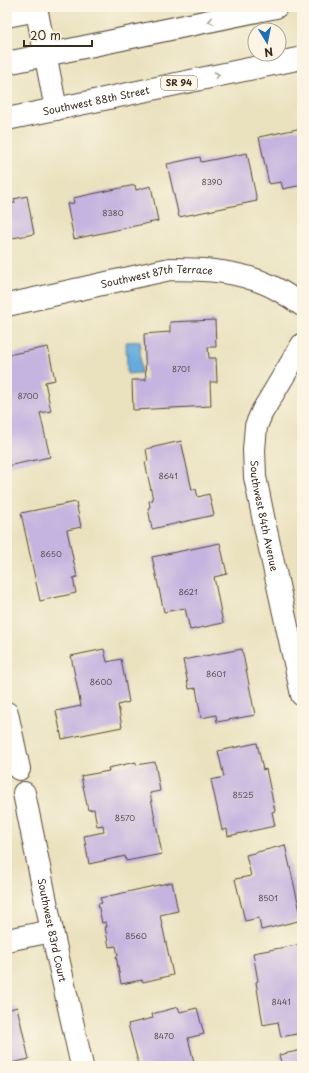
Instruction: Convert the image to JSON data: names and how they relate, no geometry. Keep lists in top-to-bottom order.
{
  "streets": {
    "street": [
      "SR 94",
      "Southwest 88th Street",
      "Southwest 87th Terrace",
      "Southwest 84th Avenue",
      "Southwest 83rd Court"
    ]
  },
  "house_numbers": [
    "8390",
    "8380",
    "8701",
    "8700",
    "8641",
    "8650",
    "8621",
    "8601",
    "8600",
    "8525",
    "8570",
    "8501",
    "8560",
    "8441",
    "8470"
  ],
  "scale_bar": "20 m",
  "north": "bottom"
}
